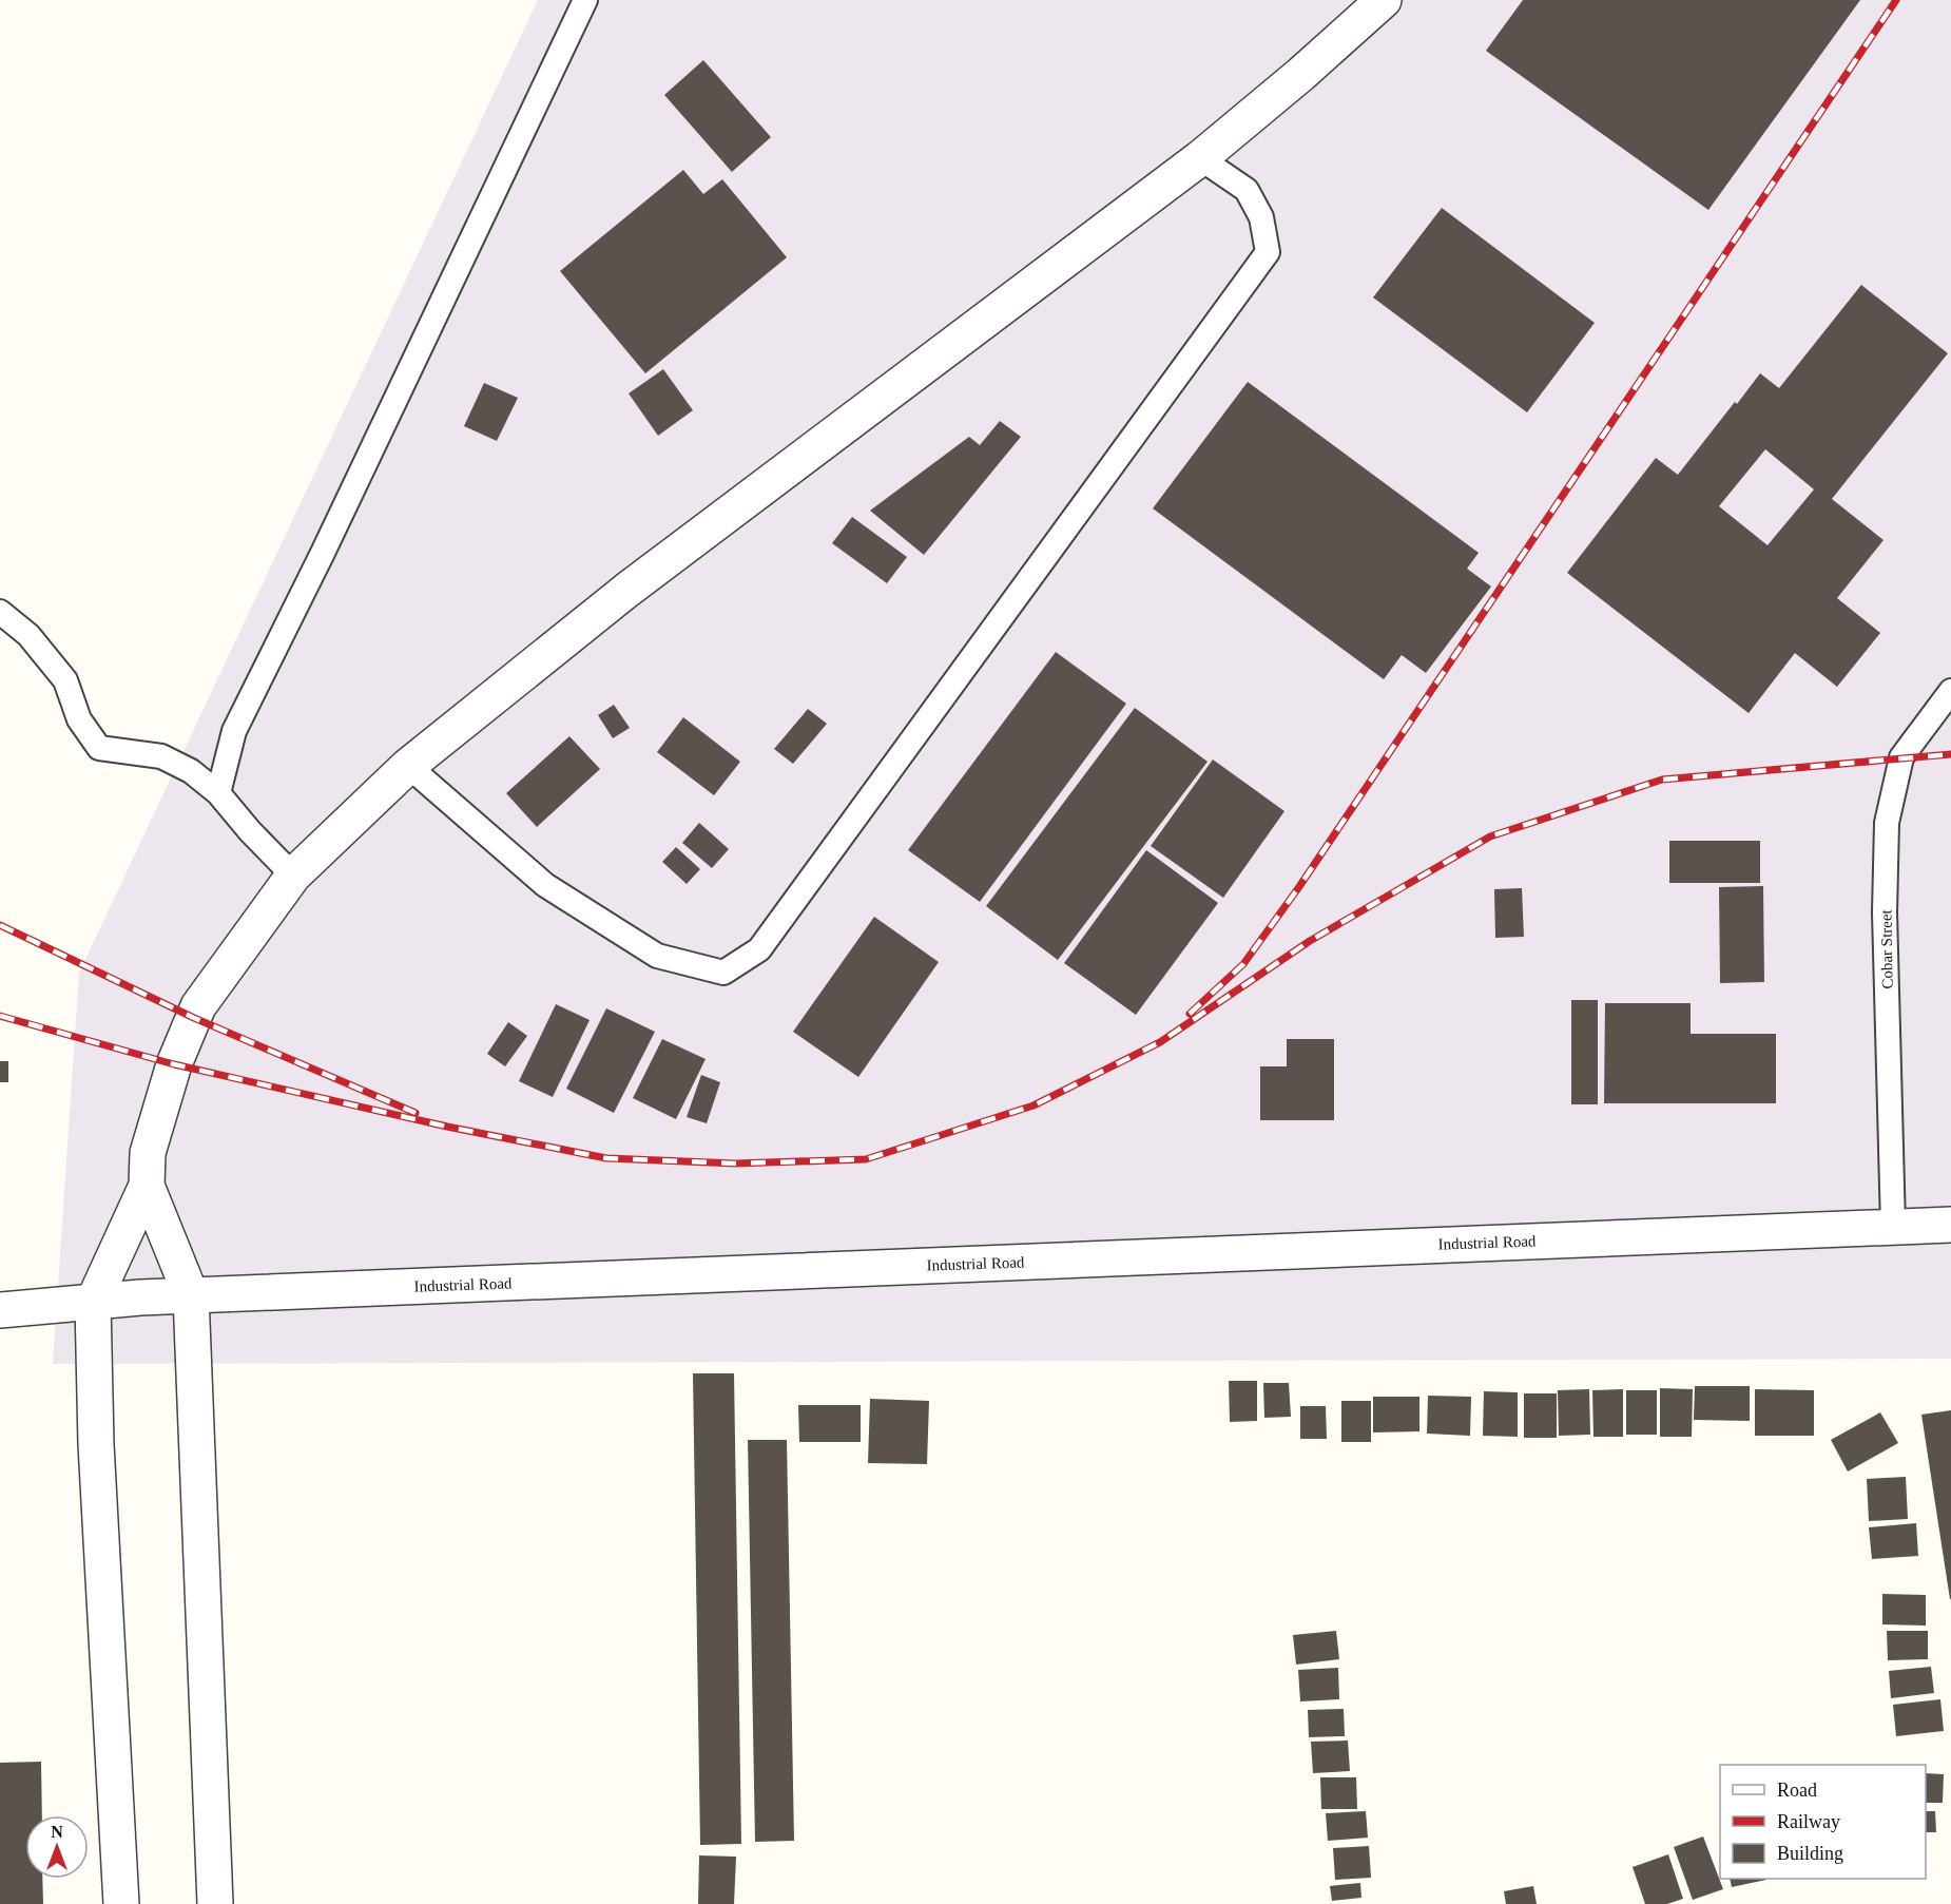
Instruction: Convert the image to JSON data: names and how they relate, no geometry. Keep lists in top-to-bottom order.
{
  "streets": {
    "street": ["Industrial Road"],
    "lane": ["Cobar Street"]
  },
  "crossings": [
    ["Cobar Street", "Industrial Road"]
  ],
  "legend": ["Road", "Railway", "Building"],
  "north": "top"
}
